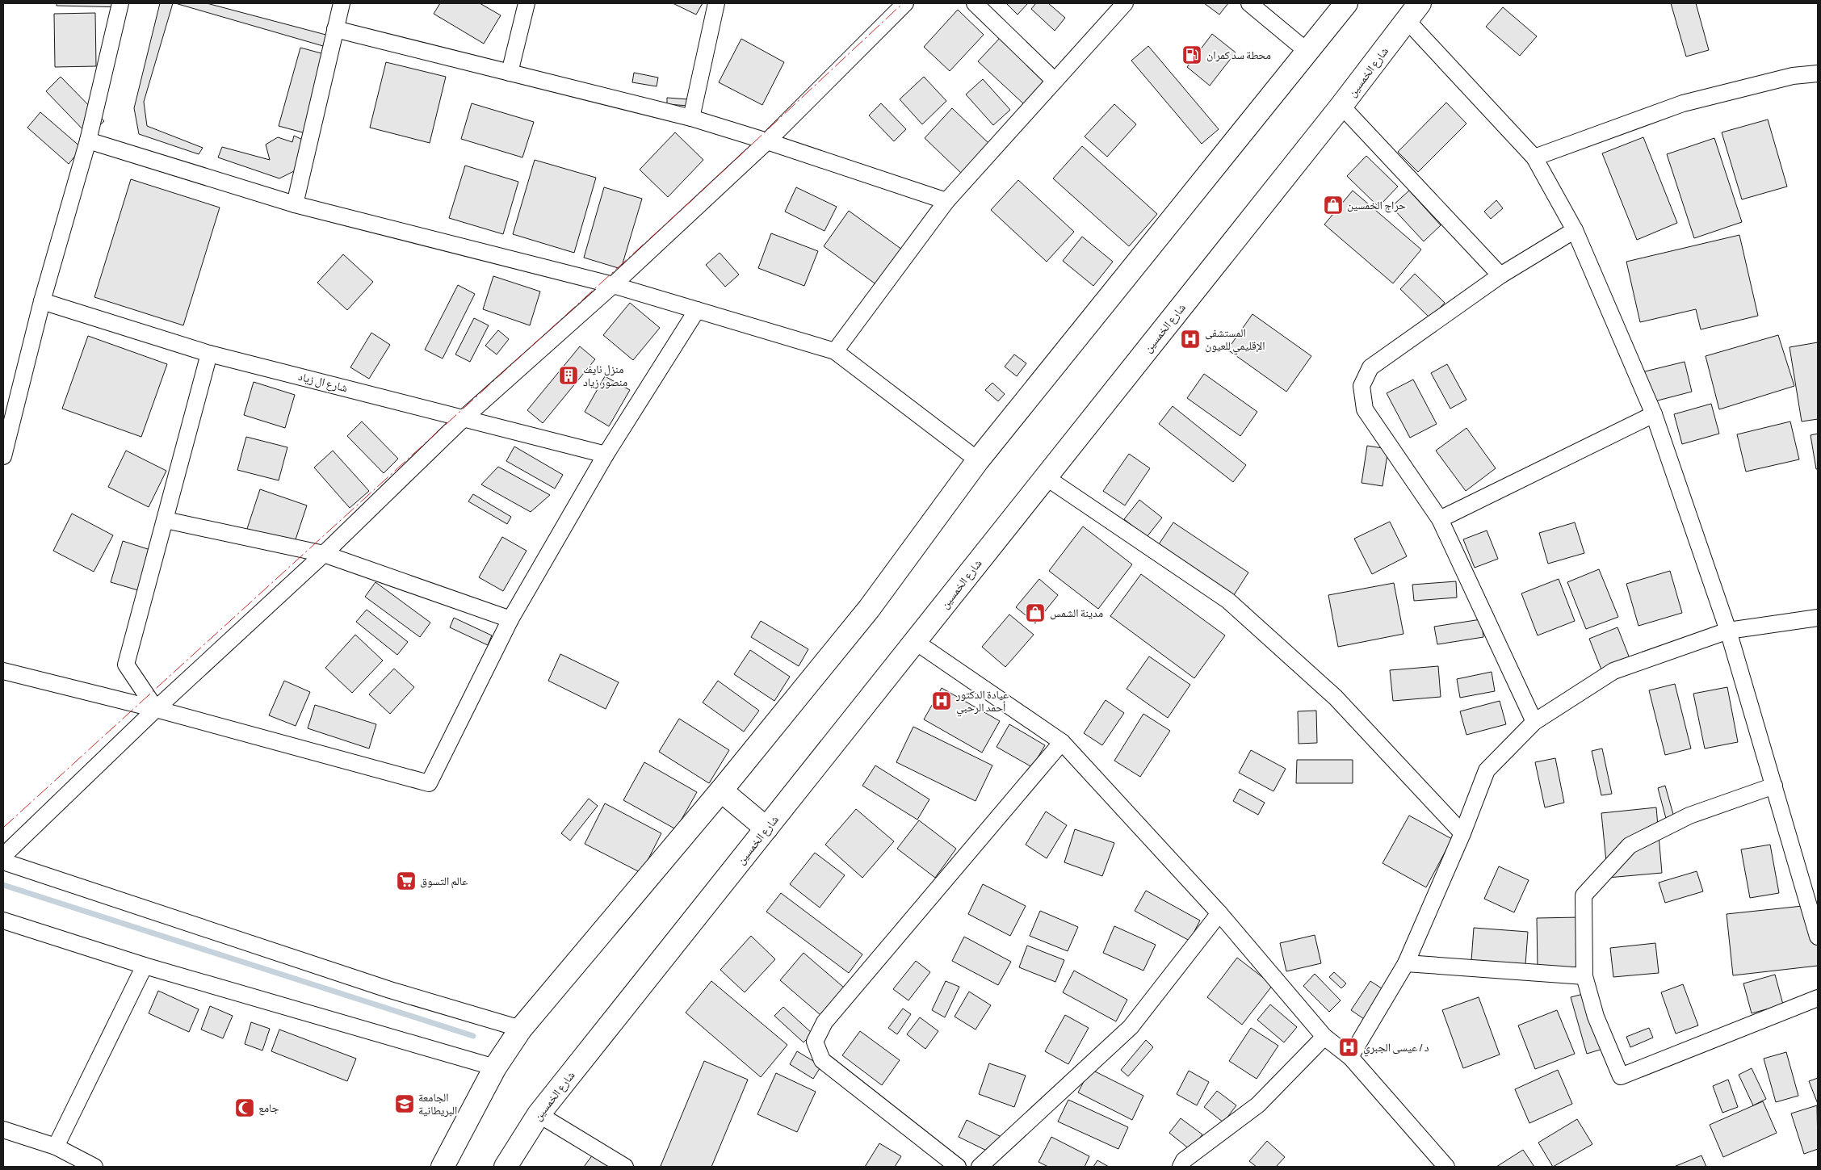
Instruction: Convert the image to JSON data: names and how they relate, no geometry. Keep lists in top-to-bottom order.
{
  "streets": {
    "main road": ["شارع الخمسين"],
    "street": ["شارع ال زياد"]
  },
  "places": {
    "fuel station": ["محطة سد كمران"],
    "shop": ["حراج الخمسين", "مدينة الشمس"],
    "hospital": ["المستشفى الإقليمي للعيون", "عيادة الدكتور أحمد الرحبي", "د / عيسى الجبري"],
    "building": ["منزل نايف منصور زياد"],
    "supermarket": ["عالم التسوق"],
    "school or university": ["الجامعة البريطانية"],
    "mosque": ["جامع"]
  }
}
